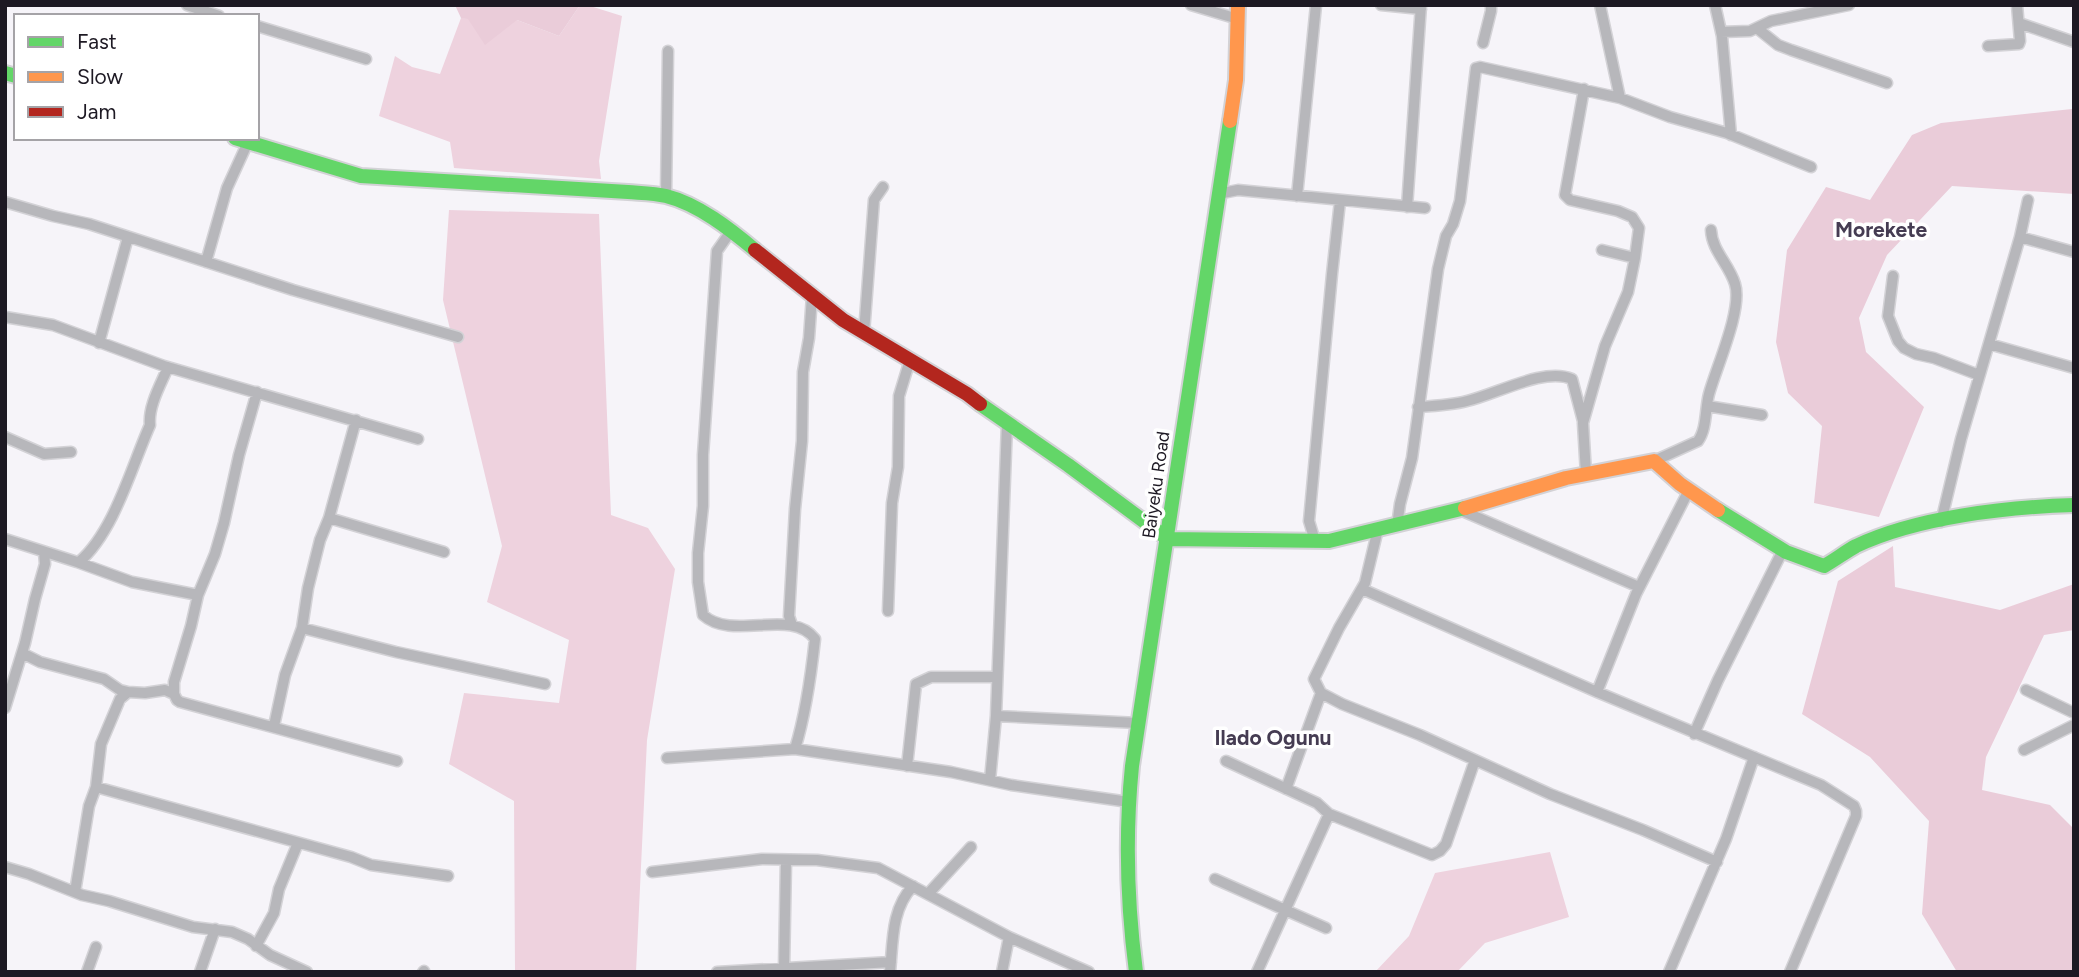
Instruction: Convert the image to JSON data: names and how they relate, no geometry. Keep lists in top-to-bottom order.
{
  "streets": {
    "street": ["Baiyeku Road"]
  },
  "districts": ["Morekete", "Ilado Ogunu"],
  "legend": ["Fast", "Slow", "Jam"]
}
